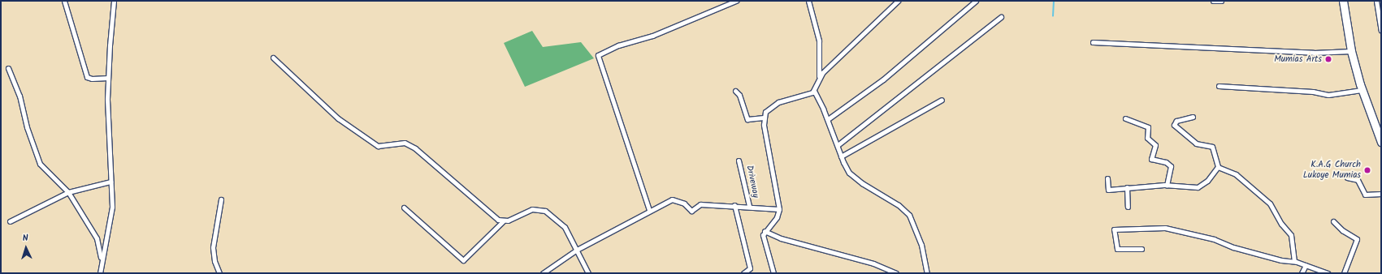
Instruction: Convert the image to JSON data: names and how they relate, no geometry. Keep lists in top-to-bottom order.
{
  "streets": {
    "street": ["Driveway"]
  },
  "places": ["Mumias Arts", "K.A.G Church Lukoye Mumias"],
  "north": "top"
}
